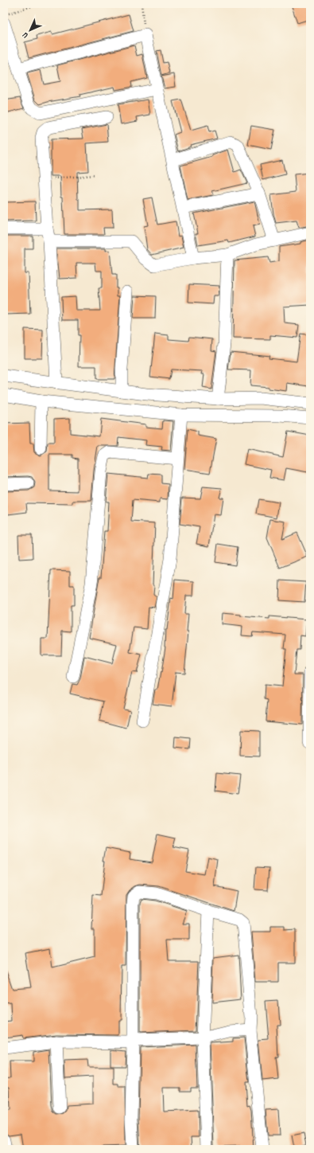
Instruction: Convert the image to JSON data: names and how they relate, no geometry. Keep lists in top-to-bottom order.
{
  "north": "bottom left"
}
